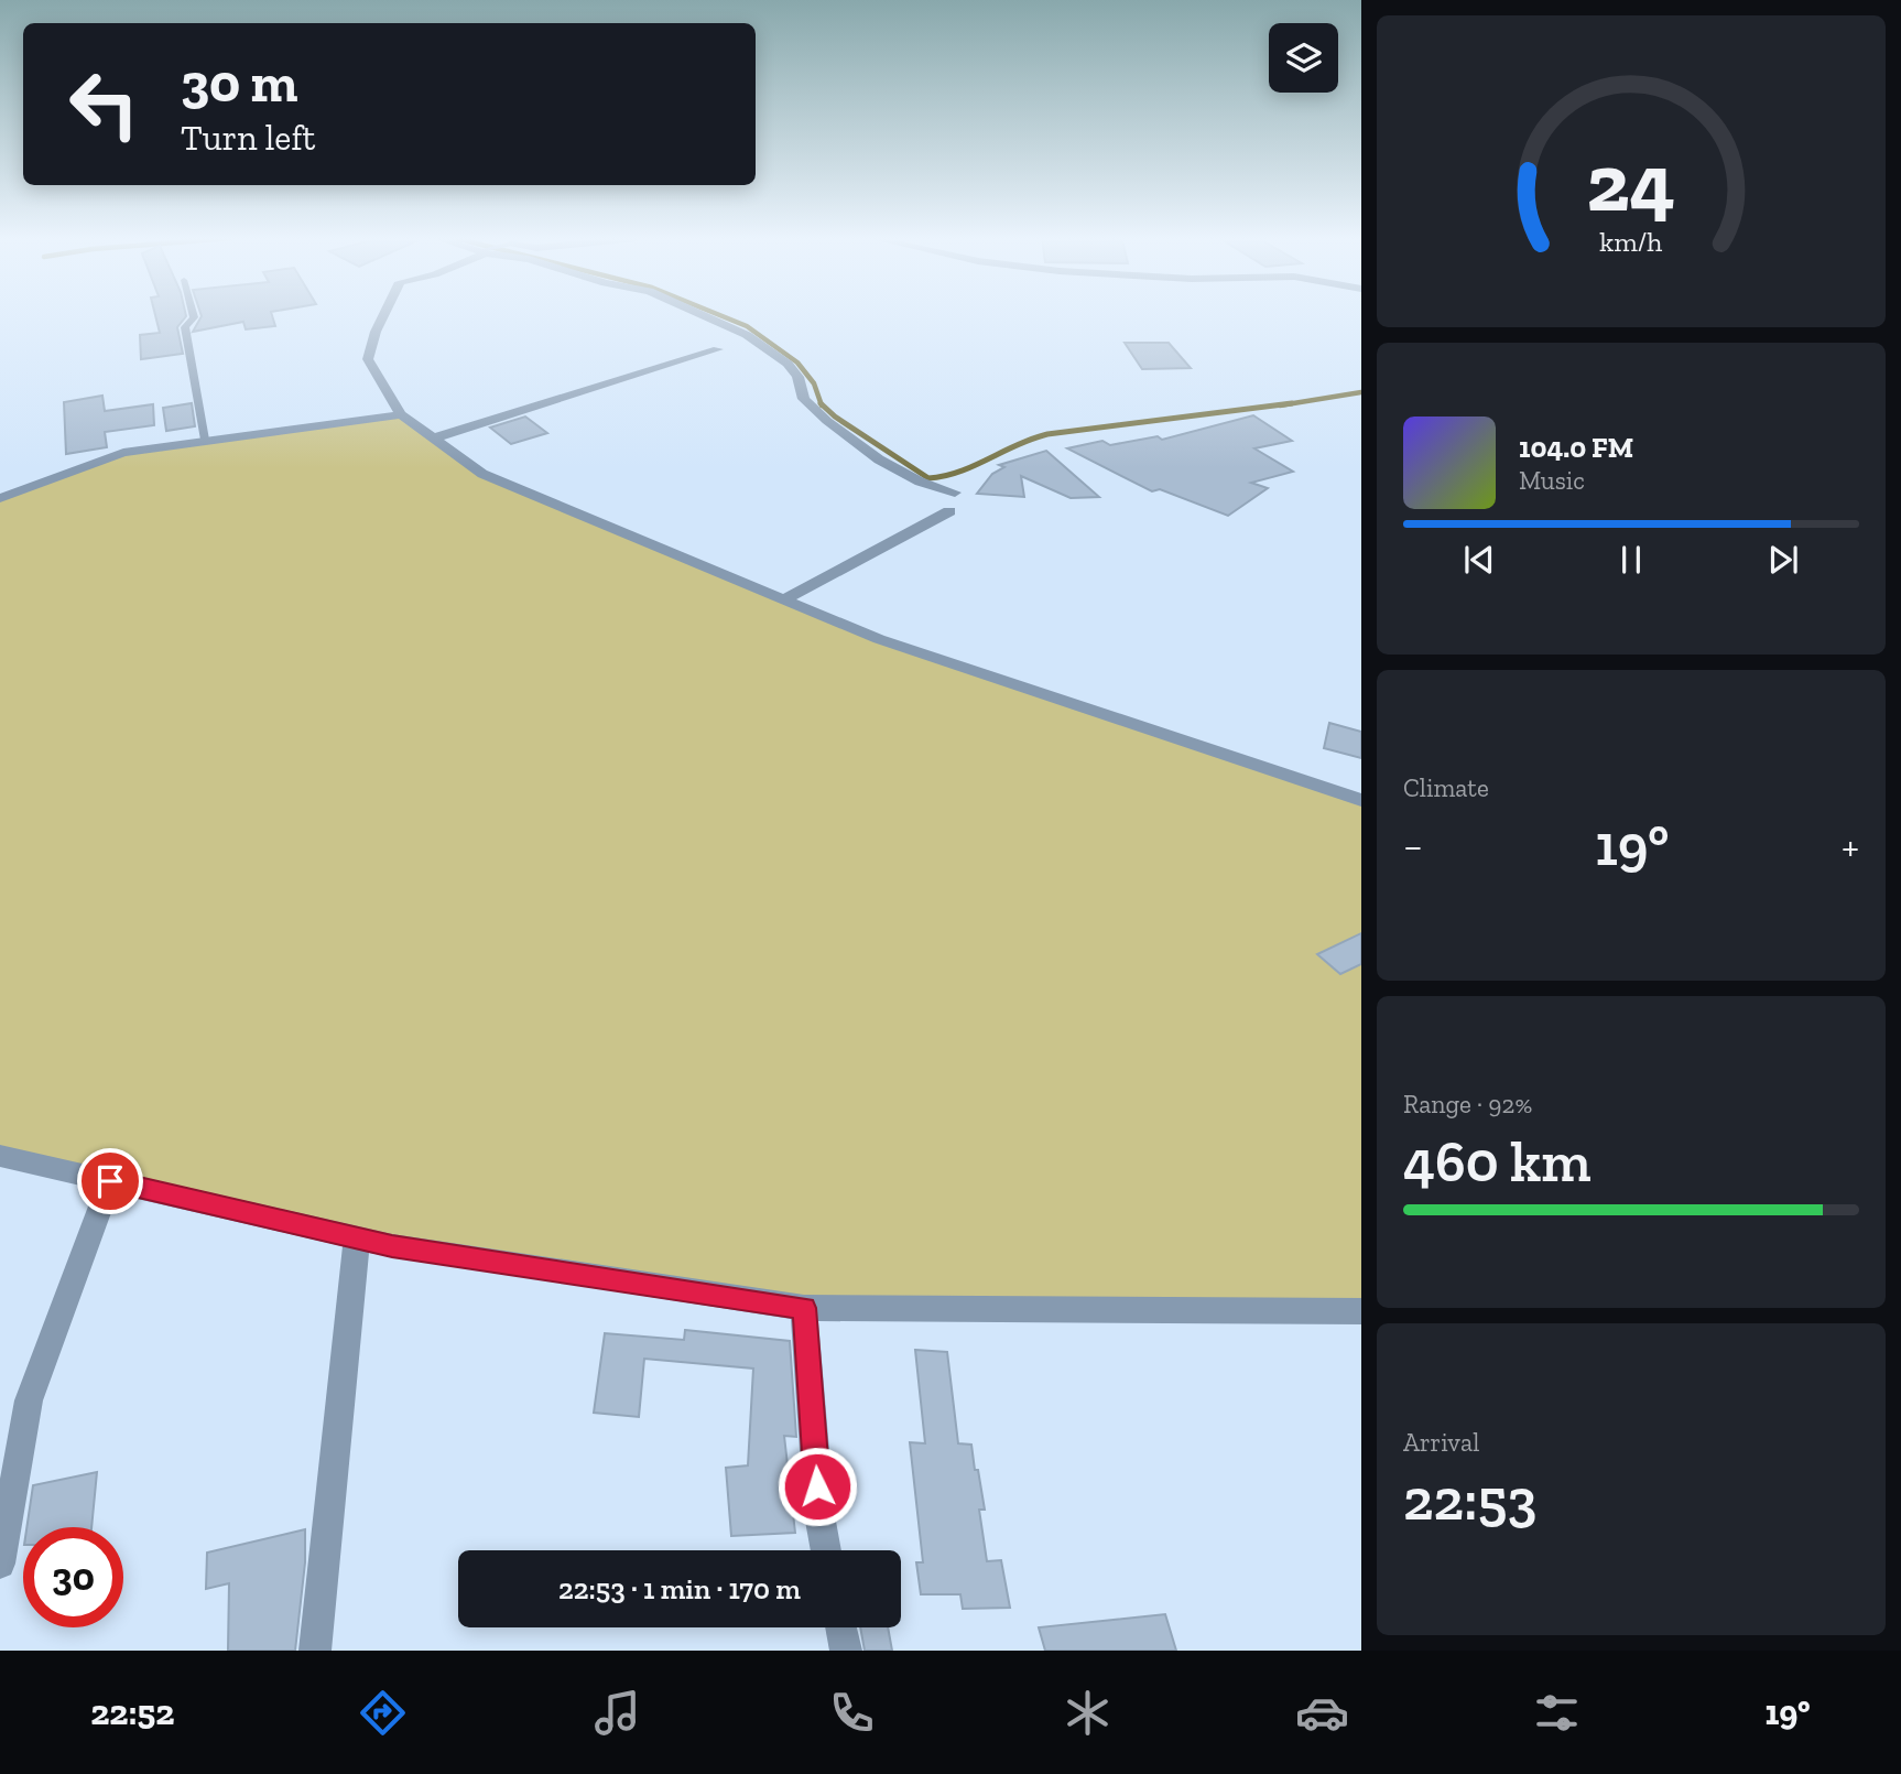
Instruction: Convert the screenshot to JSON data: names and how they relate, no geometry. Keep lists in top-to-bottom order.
{
  "page": {
    "turn": ["30 m", "Turn left"],
    "song": ["104.0 FM", "Music"],
    "tile": [
      "Climate",
      ["Range · 92%", "460 km"],
      ["Arrival", "22:53"]
    ],
    "heat": ["−", "19°", "+"],
    "limit": "30",
    "trip": "22:53 · 1 min · 170 m",
    "tabs": ["22:52", "19°"],
    "gauge": ["24", "km/h"]
  }
}
